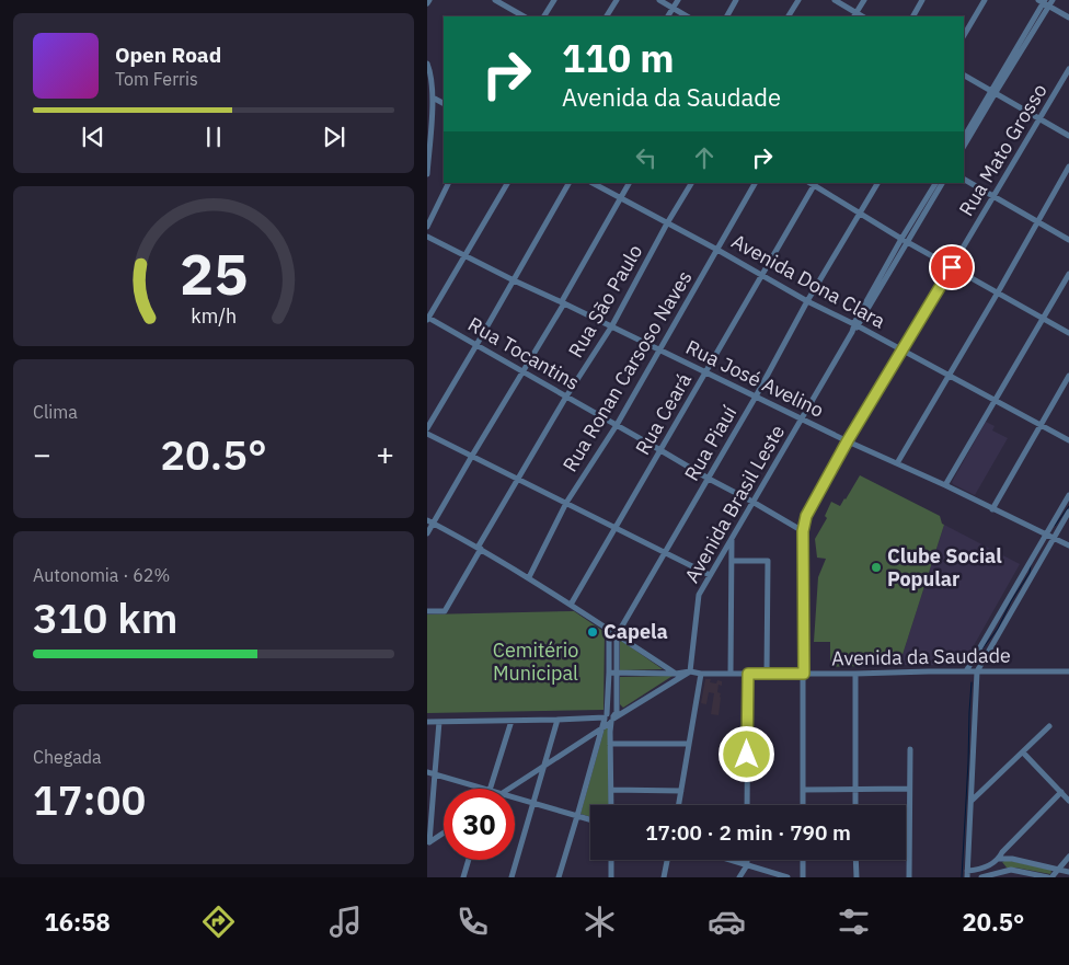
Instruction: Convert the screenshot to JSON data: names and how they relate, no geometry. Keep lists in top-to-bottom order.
{
  "streets": {
    "street": [
      "Rua Mato Grosso",
      "Avenida Dona Clara",
      "Rua São Paulo",
      "Rua Tocantins",
      "Rua Ronan Carsoso Naves",
      "Rua José Avelino",
      "Rua Ceará",
      "Rua Piauí",
      "Avenida Brasil Leste",
      "Avenida da Saudade"
    ]
  },
  "crossings": [
    ["Rua Mato Grosso", "Avenida Dona Clara"],
    ["Rua Mato Grosso", "Rua Tocantins"],
    ["Rua Mato Grosso", "Rua José Avelino"],
    ["Rua Mato Grosso", "Avenida da Saudade"],
    ["Avenida Dona Clara", "Rua São Paulo"],
    ["Avenida Dona Clara", "Rua Ronan Carsoso Naves"],
    ["Avenida Dona Clara", "Rua Ceará"],
    ["Avenida Dona Clara", "Rua Piauí"],
    ["Avenida Dona Clara", "Avenida Brasil Leste"],
    ["Rua São Paulo", "Rua Tocantins"],
    ["Rua São Paulo", "Rua José Avelino"],
    ["Rua Tocantins", "Rua Ronan Carsoso Naves"],
    ["Rua Tocantins", "Rua Ceará"],
    ["Rua Tocantins", "Rua Piauí"],
    ["Rua Tocantins", "Avenida Brasil Leste"],
    ["Rua Ronan Carsoso Naves", "Rua José Avelino"],
    ["Rua José Avelino", "Rua Ceará"],
    ["Rua José Avelino", "Rua Piauí"],
    ["Rua José Avelino", "Avenida Brasil Leste"],
    ["Avenida Brasil Leste", "Avenida da Saudade"]
  ],
  "parks": ["Cemitério Municipal"],
  "places": ["Clube Social Popular", "Capela"],
  "page": {
    "turn": ["110 m", "Avenida da Saudade"],
    "song": ["Open Road", "Tom Ferris"],
    "tile": [
      "Clima",
      ["Autonomia · 62%", "310 km"],
      ["Chegada", "17:00"]
    ],
    "heat": ["−", "20.5°", "+"],
    "limit": "30",
    "trip": "17:00 · 2 min · 790 m",
    "tabs": ["16:58", "20.5°"],
    "gauge": ["25", "km/h"]
  }
}
